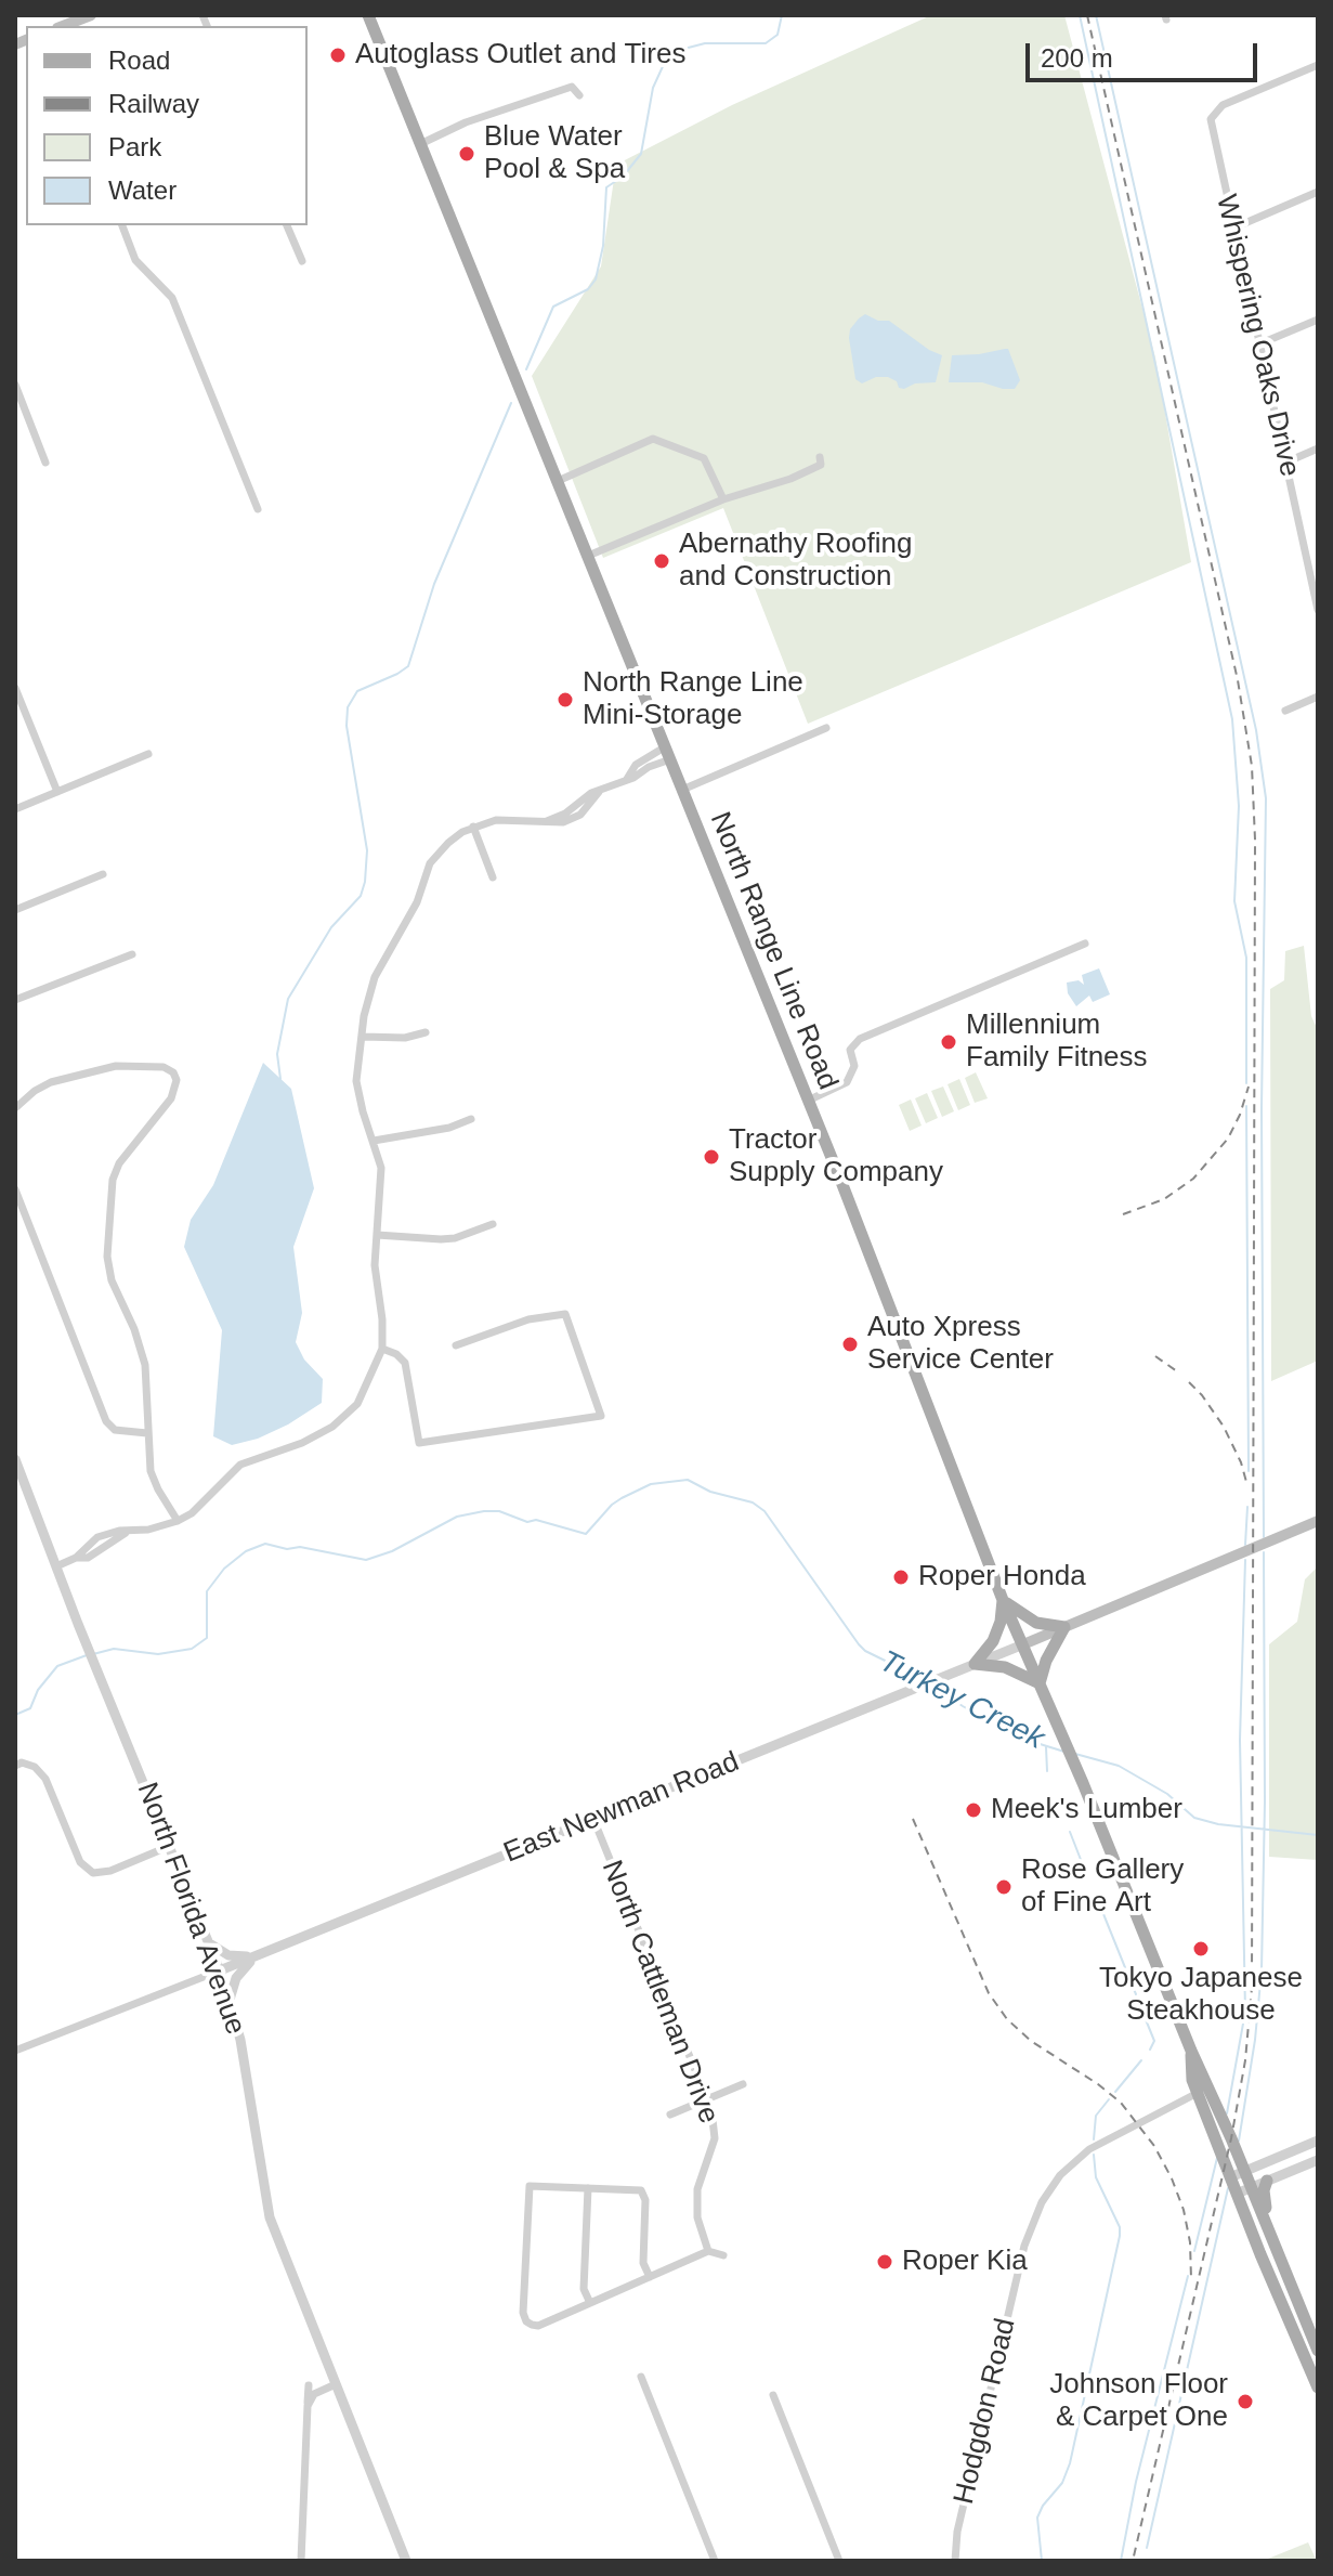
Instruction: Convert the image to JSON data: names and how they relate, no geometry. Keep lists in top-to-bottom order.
{
  "streets": {
    "main road": ["North Range Line Road"],
    "street": [
      "Whispering Oaks Drive",
      "East Newman Road",
      "North Florida Avenue",
      "North Cattleman Drive",
      "Hodgdon Road"
    ]
  },
  "crossings": [
    ["North Range Line Road", "East Newman Road"],
    ["North Range Line Road", "Hodgdon Road"],
    ["East Newman Road", "North Florida Avenue"],
    ["East Newman Road", "North Cattleman Drive"]
  ],
  "water": ["Turkey Creek"],
  "places": [
    "Autoglass Outlet and Tires",
    "Blue Water Pool & Spa",
    "Abernathy Roofing and Construction",
    "North Range Line Mini-Storage",
    "Millennium Family Fitness",
    "Tractor Supply Company",
    "Auto Xpress Service Center",
    "Roper Honda",
    "Meek's Lumber",
    "Rose Gallery of Fine Art",
    "Tokyo Japanese Steakhouse",
    "Roper Kia",
    "Johnson Floor & Carpet One"
  ],
  "legend": [
    "Road",
    "Railway",
    "Park",
    "Water"
  ],
  "scale_bar": "200 m"
}
